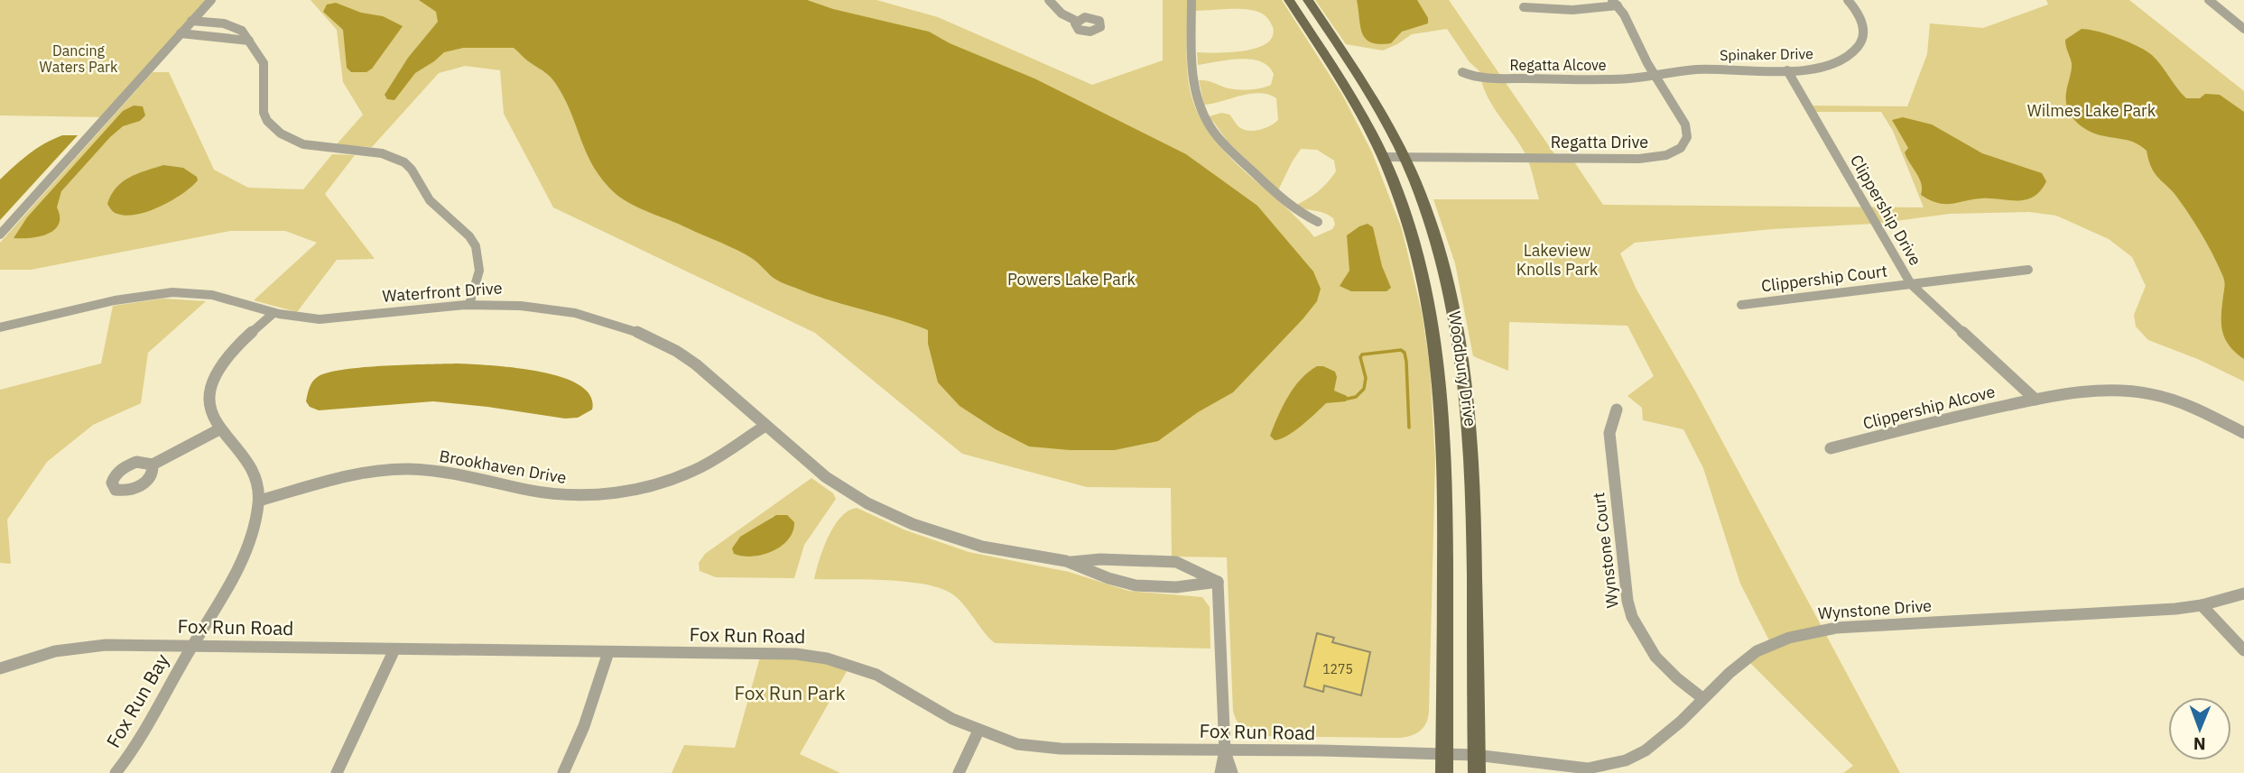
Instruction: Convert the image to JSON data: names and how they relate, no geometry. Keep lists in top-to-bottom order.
{
  "streets": {
    "main road": ["Woodbury Drive"],
    "street": [
      "Spinaker Drive",
      "Regatta Alcove",
      "Regatta Drive",
      "Clippership Drive",
      "Clippership Court",
      "Waterfront Drive",
      "Clippership Alcove",
      "Brookhaven Drive",
      "Wynstone Court",
      "Wynstone Drive",
      "Fox Run Road",
      "Fox Run Bay"
    ]
  },
  "crossings": [
    ["Spinaker Drive", "Regatta Alcove"],
    ["Spinaker Drive", "Regatta Drive"],
    ["Spinaker Drive", "Clippership Drive"],
    ["Regatta Alcove", "Regatta Drive"],
    ["Regatta Drive", "Woodbury Drive"],
    ["Clippership Drive", "Clippership Court"],
    ["Clippership Drive", "Clippership Alcove"],
    ["Waterfront Drive", "Brookhaven Drive"],
    ["Woodbury Drive", "Wynstone Drive"],
    ["Woodbury Drive", "Fox Run Road"],
    ["Brookhaven Drive", "Fox Run Bay"],
    ["Wynstone Court", "Wynstone Drive"],
    ["Wynstone Drive", "Fox Run Road"],
    ["Fox Run Road", "Fox Run Bay"]
  ],
  "parks": [
    "Dancing Waters Park",
    "Wilmes Lake Park",
    "Lakeview Knolls Park",
    "Powers Lake Park",
    "Fox Run Park"
  ],
  "house_numbers": ["1275"],
  "north": "bottom"
}
